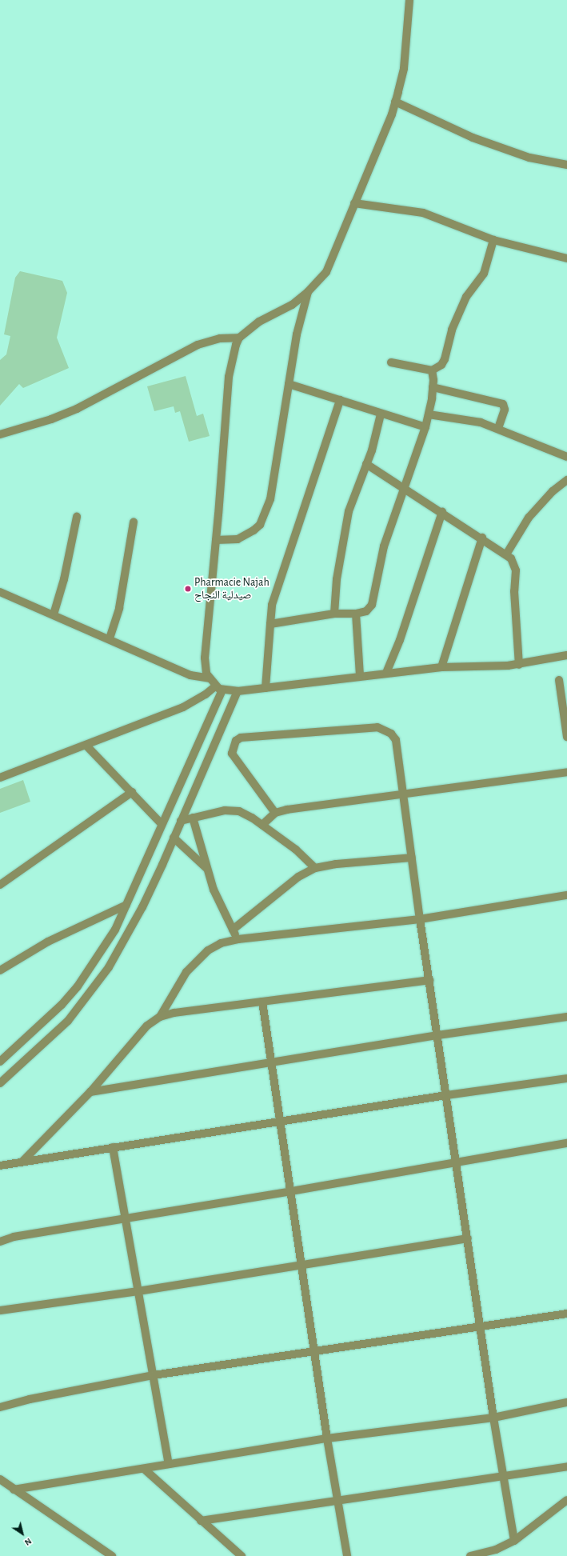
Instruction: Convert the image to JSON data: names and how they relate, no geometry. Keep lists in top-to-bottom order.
{
  "places": ["Pharmacie Najah صيدلية النجاح"],
  "north": "bottom right"
}
